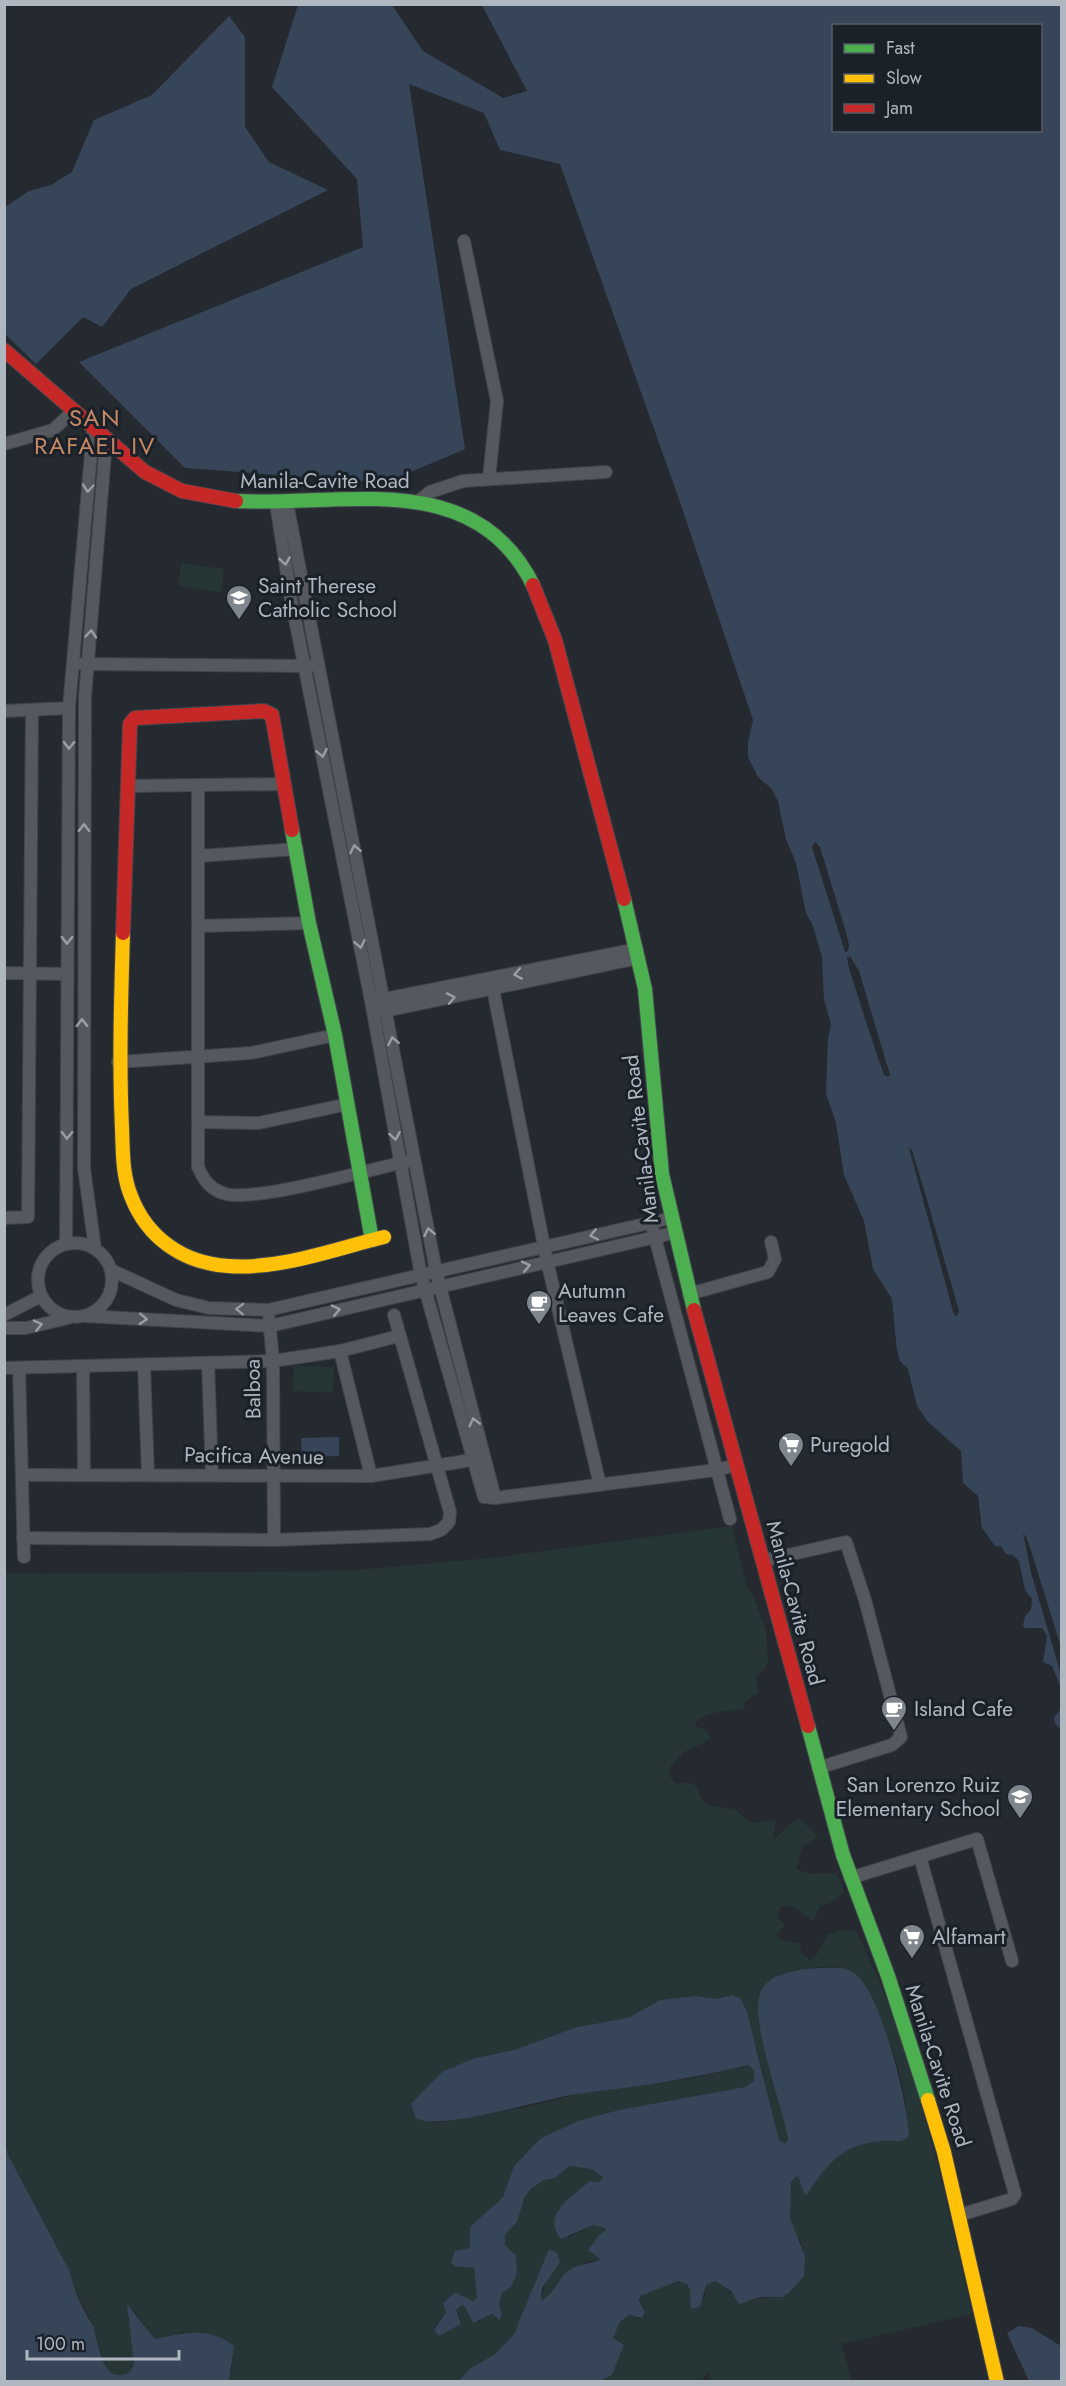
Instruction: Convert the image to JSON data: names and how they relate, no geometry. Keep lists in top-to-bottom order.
{
  "streets": {
    "main road": ["Manila-Cavite Road"],
    "street": ["Balboa", "Pacifica Avenue"]
  },
  "crossings": [
    ["Balboa", "Pacifica Avenue"]
  ],
  "districts": ["SAN RAFAEL IV"],
  "places": {
    "school or university": ["Saint Therese Catholic School", "San Lorenzo Ruiz Elementary School"],
    "cafe": ["Autumn Leaves Cafe", "Island Cafe"],
    "supermarket": ["Puregold", "Alfamart"]
  },
  "legend": ["Fast", "Slow", "Jam"],
  "scale_bar": "100 m"
}
